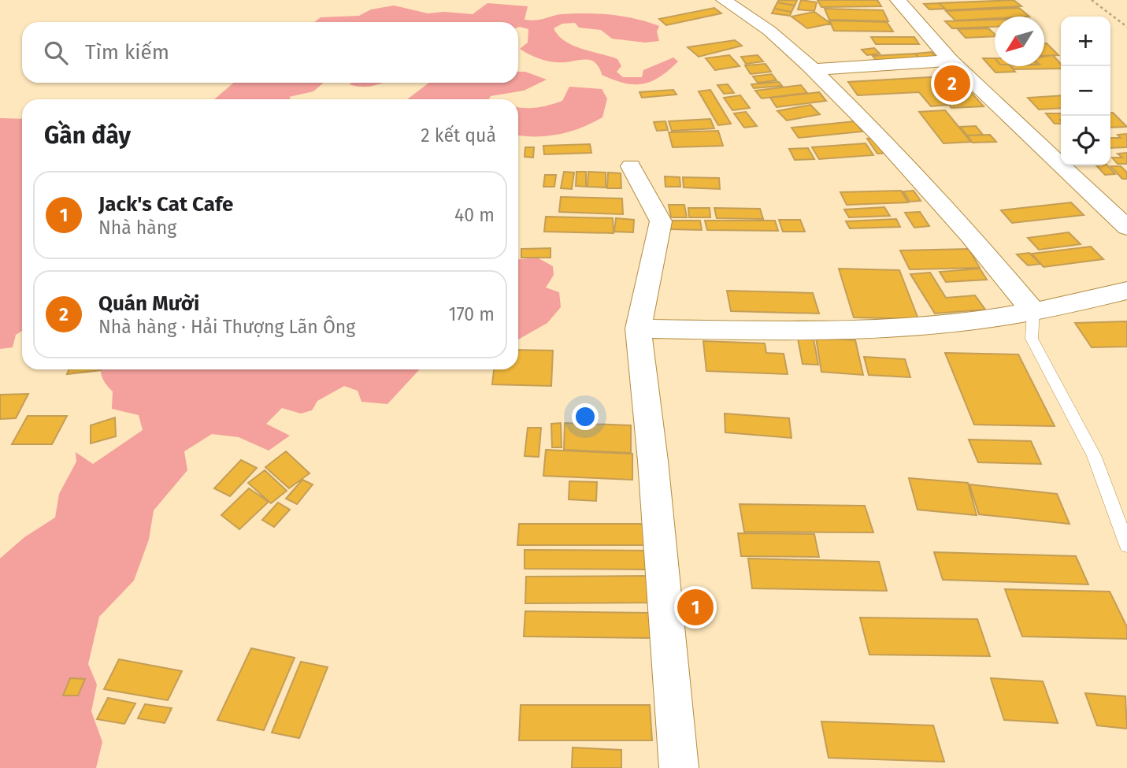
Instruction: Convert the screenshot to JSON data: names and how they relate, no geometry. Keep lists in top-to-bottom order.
{
  "north": "bottom left",
  "page": {
    "map_buttons": ["+", "−"],
    "search": "Tìm kiếm",
    "pins": ["2", "1"],
    "heading": ["Gần đây", "2 kết quả"],
    "list": [
      {
        "mark": "1",
        "name": "Jack's Cat Cafe",
        "note": "Nhà hàng",
        "value": "40 m"
      },
      {
        "mark": "2",
        "name": "Quán Mười",
        "note": "Nhà hàng · Hải Thượng Lãn Ông",
        "value": "170 m"
      }
    ]
  }
}
